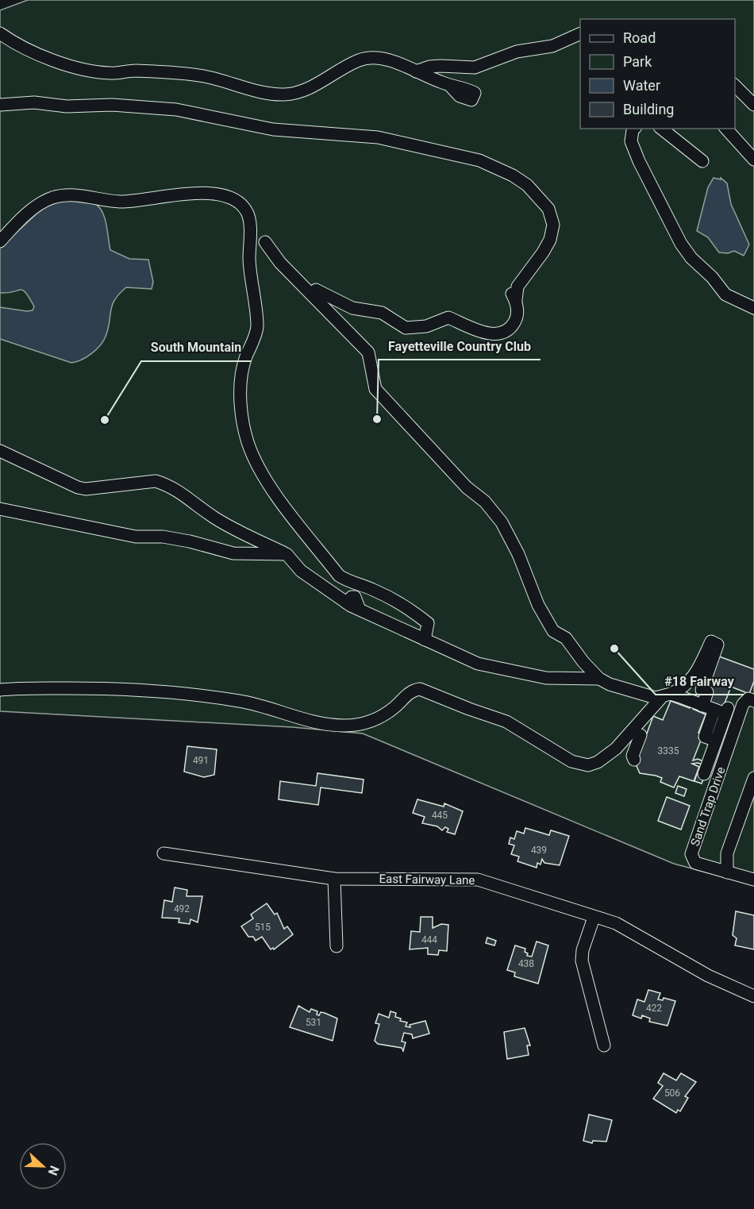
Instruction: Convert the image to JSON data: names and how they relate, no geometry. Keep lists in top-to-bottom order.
{
  "streets": {
    "street": ["Sand Trap Drive", "East Fairway Lane"]
  },
  "places": ["Fayetteville Country Club", "South Mountain", "#18 Fairway"],
  "house_numbers": [
    "3335",
    "491",
    "445",
    "439",
    "492",
    "515",
    "444",
    "438",
    "422",
    "531",
    "506"
  ],
  "legend": [
    "Road",
    "Park",
    "Water",
    "Building"
  ],
  "north": "right"
}
